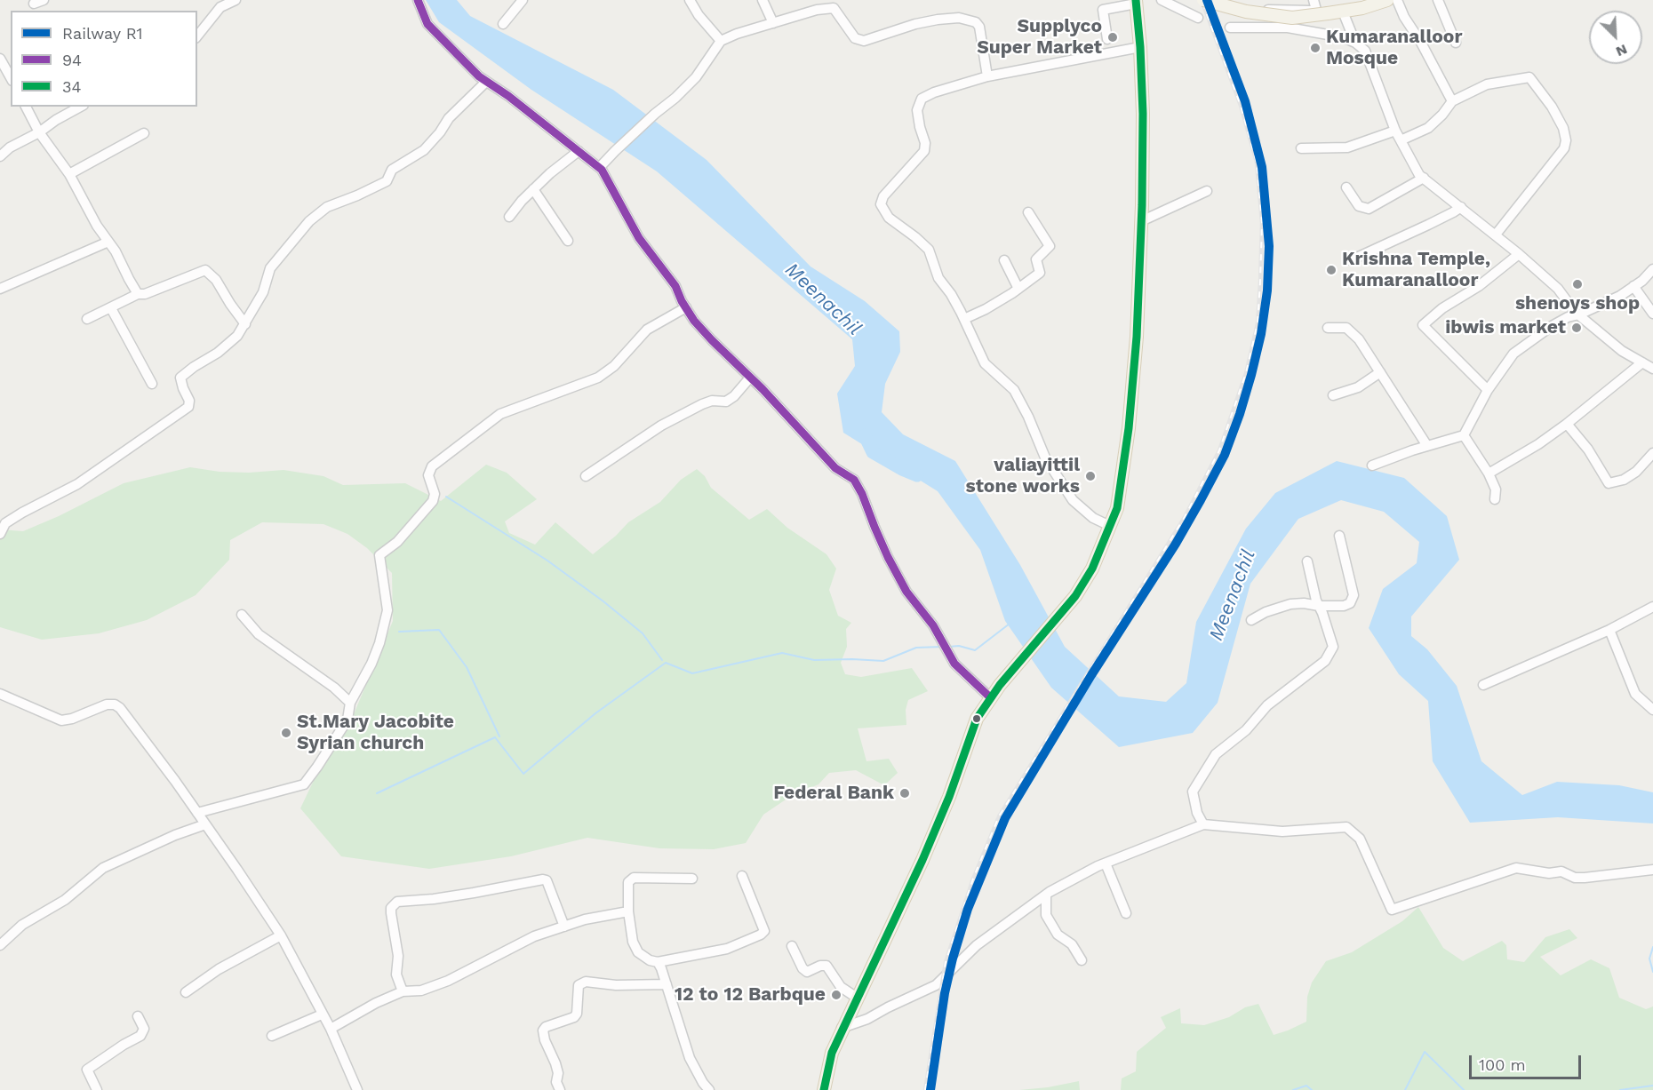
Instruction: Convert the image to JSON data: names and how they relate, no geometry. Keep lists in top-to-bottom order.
{
  "water": ["Meenachil"],
  "places": [
    "Supplyco Super Market",
    "Kumaranalloor Mosque",
    "Krishna Temple, Kumaranalloor",
    "shenoys shop",
    "ibwis market",
    "valiayittil stone works",
    "St.Mary Jacobite Syrian church",
    "Federal Bank",
    "12 to 12 Barbque"
  ],
  "lines": ["rail line R1", "transit line 94", "transit line 34"],
  "legend": ["Railway R1", "94", "34"],
  "scale_bar": "100 m",
  "north": "bottom right"
}
